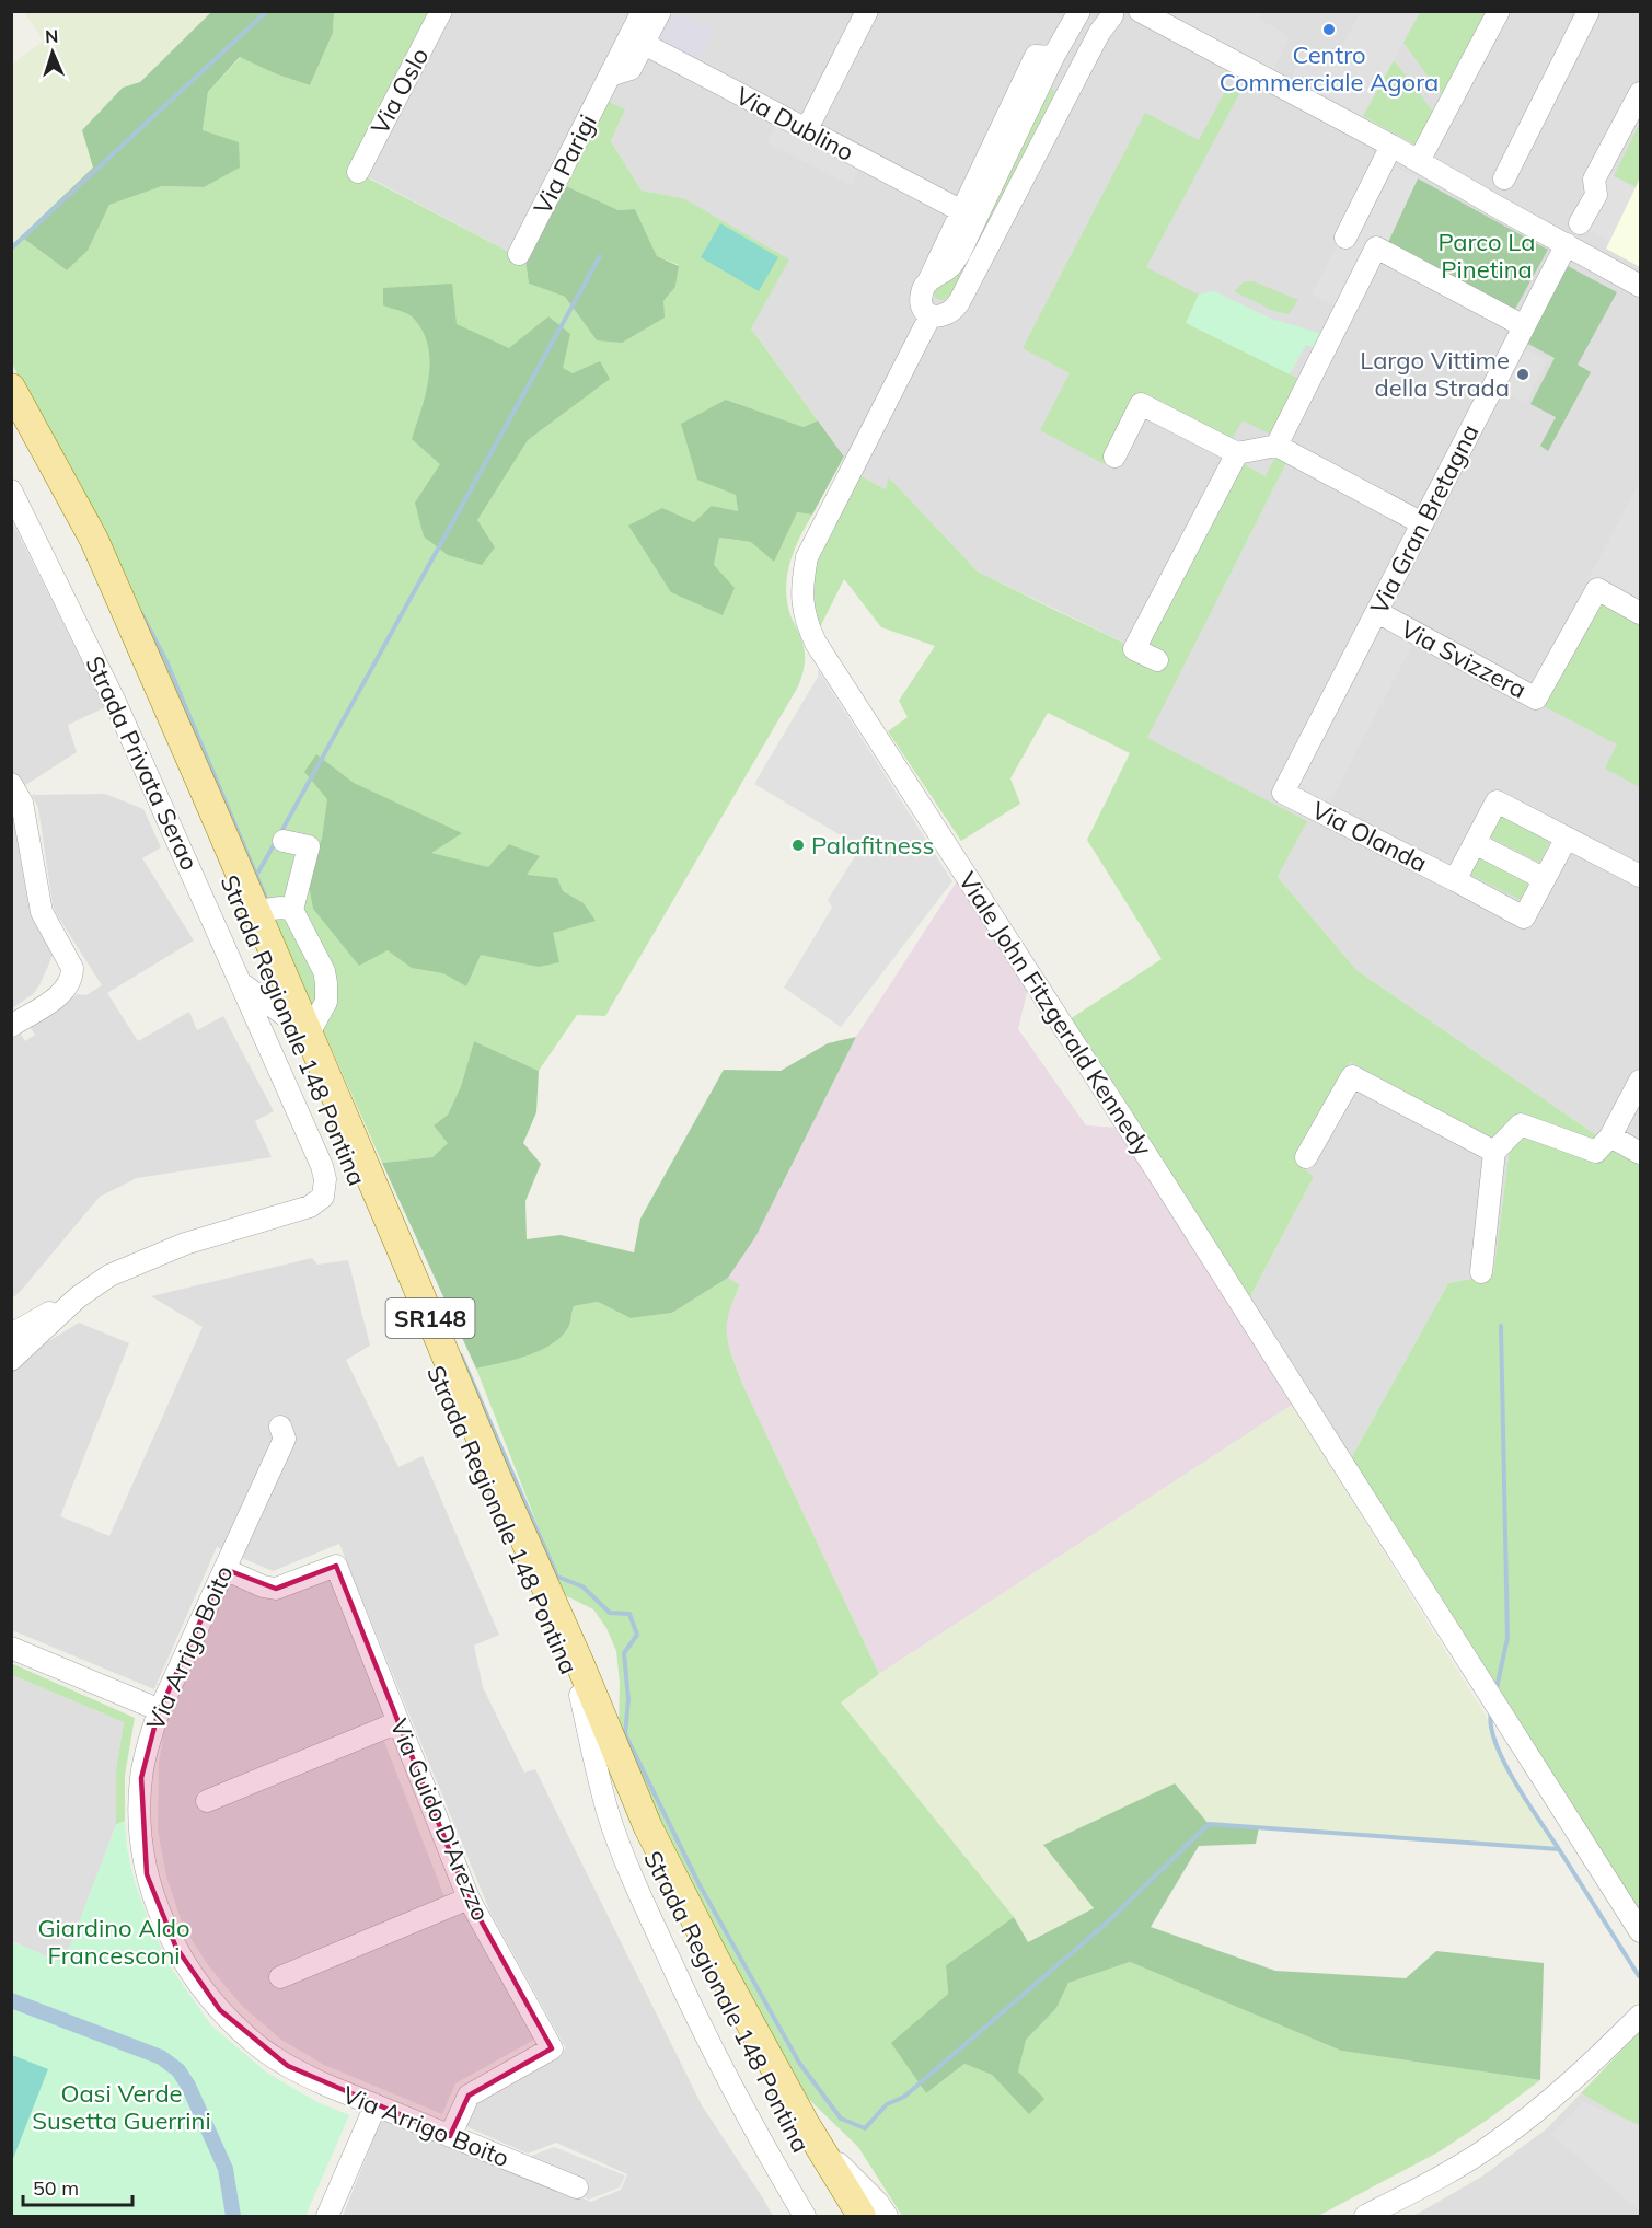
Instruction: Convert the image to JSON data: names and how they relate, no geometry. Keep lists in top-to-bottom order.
{
  "streets": {
    "main road": ["Strada Regionale 148 Pontina", "SR148"],
    "street": [
      "Via Oslo",
      "Via Dublino",
      "Via Parigi",
      "Via Gran Bretagna",
      "Via Svizzera",
      "Strada Privata Serao",
      "Via Olanda",
      "Viale John Fitzgerald Kennedy",
      "Via Arrigo Boito",
      "Via Guido D'Arezzo"
    ]
  },
  "crossings": [
    ["Via Dublino", "Via Parigi"],
    ["Via Gran Bretagna", "Via Svizzera"],
    ["Via Gran Bretagna", "Via Olanda"],
    ["Strada Privata Serao", "Strada Regionale 148 Pontina"],
    ["Via Arrigo Boito", "Via Guido D'Arezzo"]
  ],
  "parks": ["Parco La Pinetina", "Giardino Aldo Francesconi", "Oasi Verde Susetta Guerrini"],
  "places": ["Centro Commerciale Agora", "Largo Vittime della Strada", "Palafitness"],
  "scale_bar": "50 m",
  "north": "top"
}
